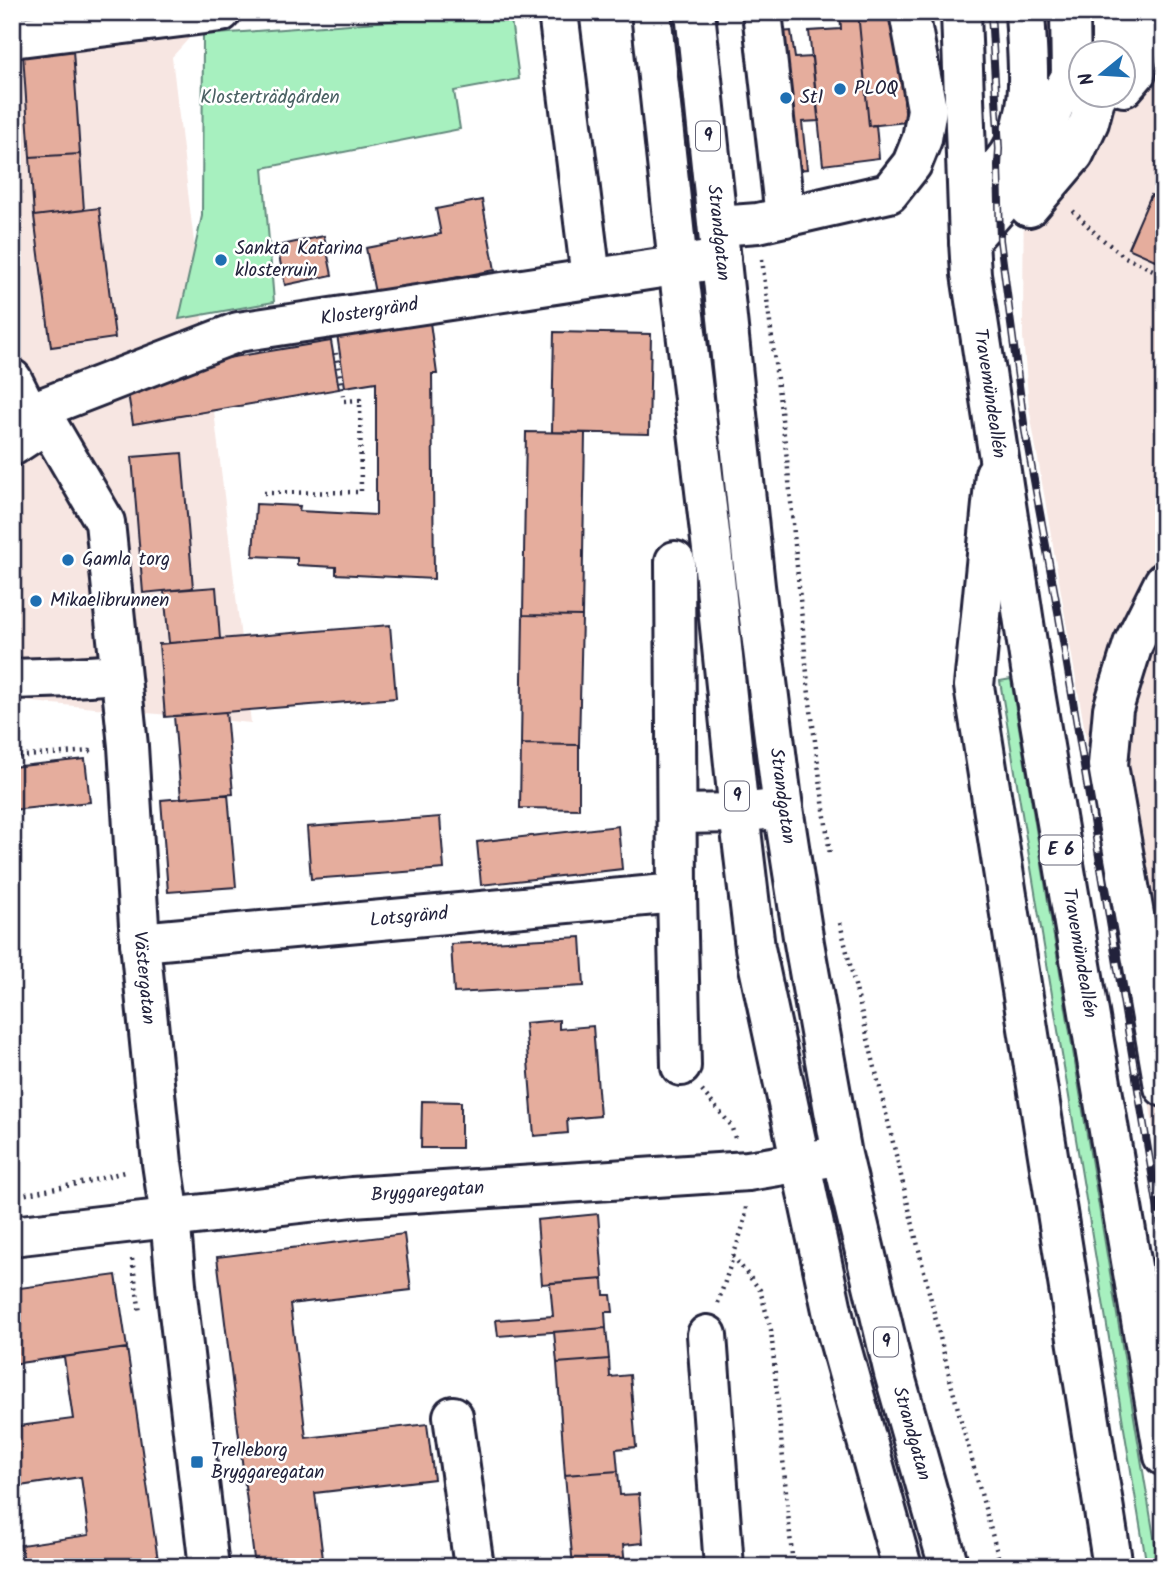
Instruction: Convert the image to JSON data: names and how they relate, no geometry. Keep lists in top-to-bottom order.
{
  "streets": {
    "main road": [
      "9",
      "Strandgatan",
      "Klostergränd",
      "Travemündeallén",
      "E 6",
      "Lotsgränd",
      "Västergatan",
      "Bryggaregatan"
    ]
  },
  "crossings": [
    ["9", "Klostergränd"],
    ["9", "Bryggaregatan"],
    ["Strandgatan", "Klostergränd"],
    ["Strandgatan", "Bryggaregatan"],
    ["Klostergränd", "Västergatan"],
    ["Travemündeallén", "E 6"],
    ["Lotsgränd", "Västergatan"],
    ["Västergatan", "Bryggaregatan"]
  ],
  "parks": ["Klosterträdgården"],
  "places": {
    "other": [
      "PLOQ",
      "St1",
      "Sankta Katarina klosterruin",
      "Gamla torg",
      "Mikaelibrunnen"
    ],
    "transit": ["Trelleborg Bryggaregatan"]
  },
  "north": "left"
}
